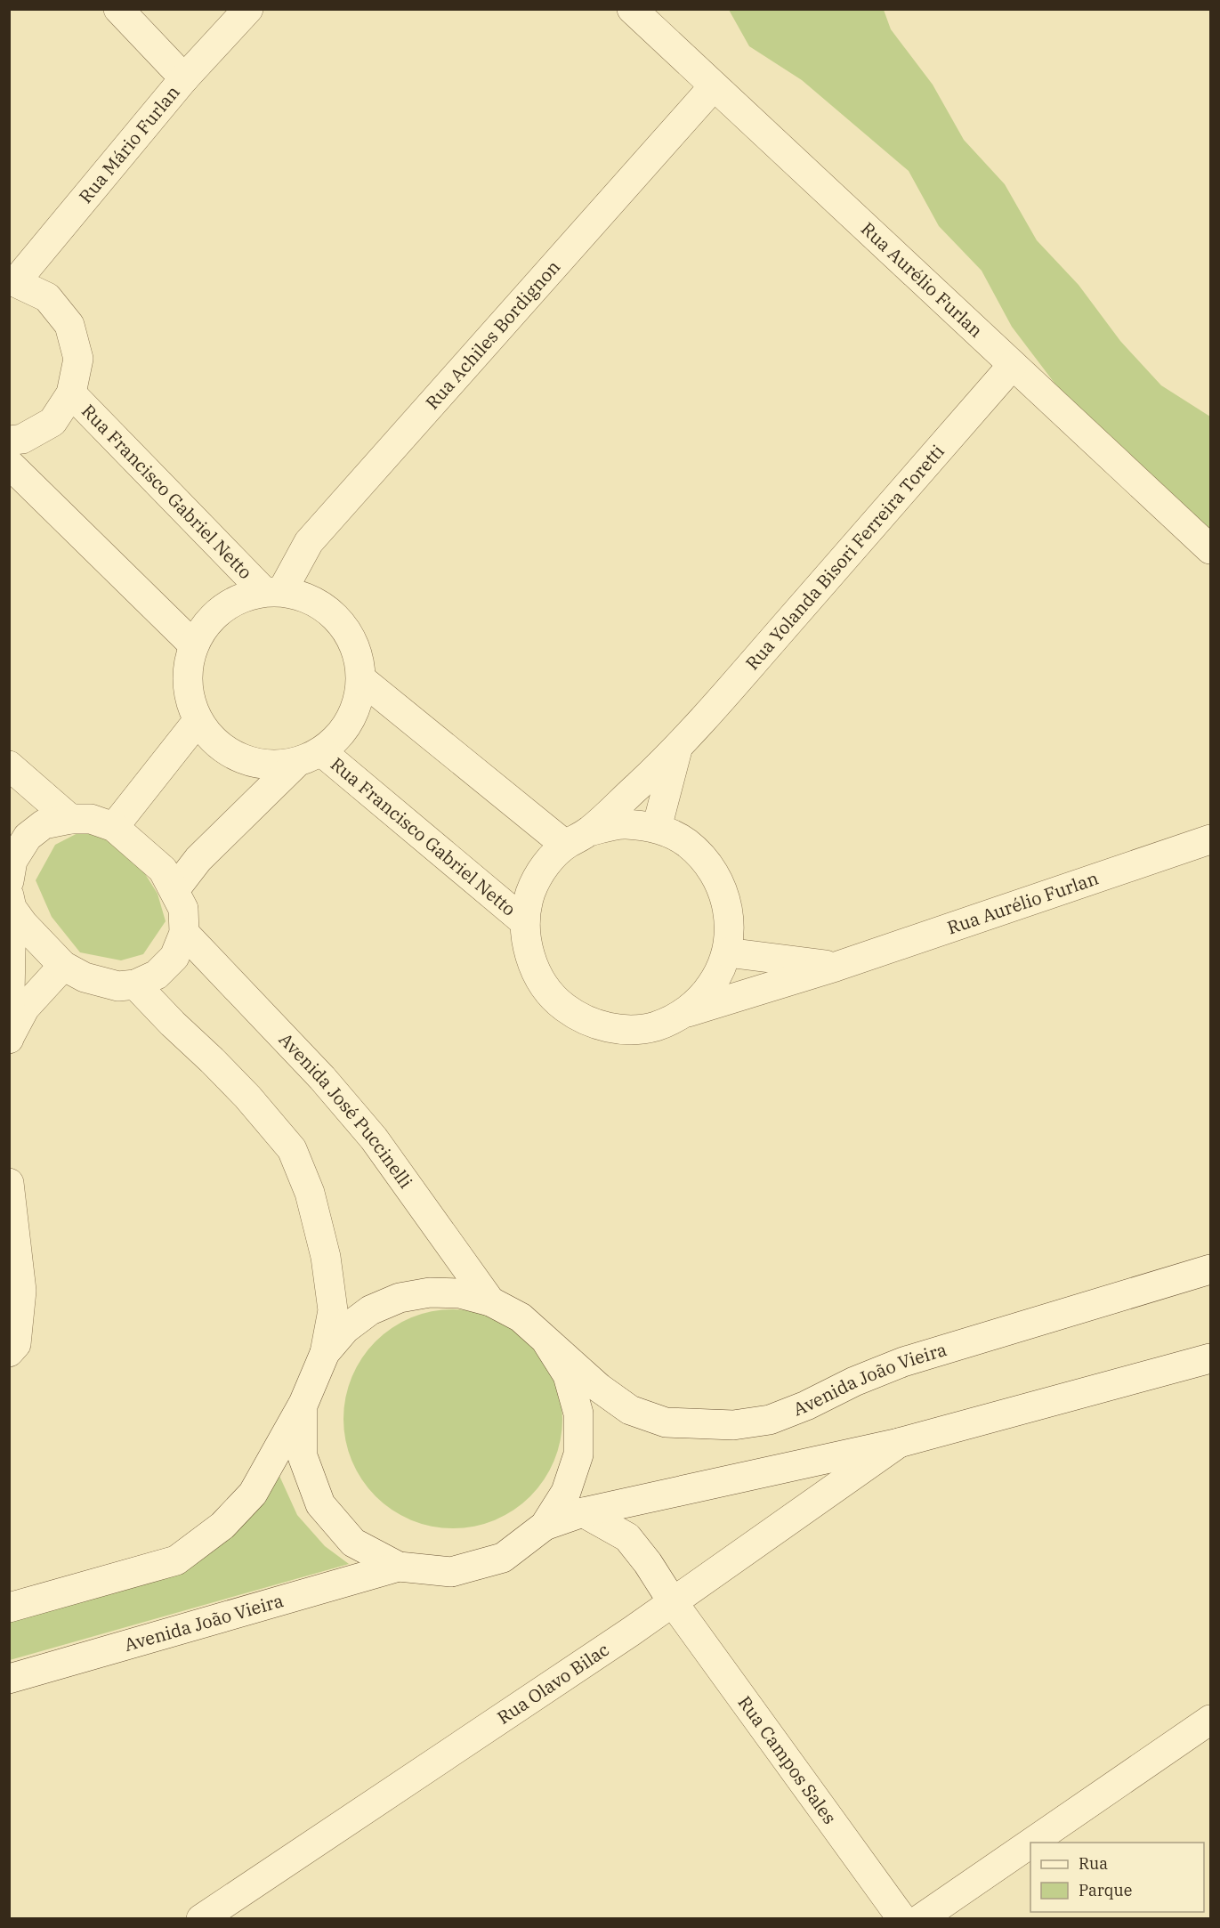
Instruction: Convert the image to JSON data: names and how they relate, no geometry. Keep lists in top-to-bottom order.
{
  "streets": {
    "street": [
      "Rua Mário Furlan",
      "Rua Aurélio Furlan",
      "Rua Achiles Bordignon",
      "Rua Francisco Gabriel Netto",
      "Rua Yolanda Bisori Ferreira Toretti",
      "Avenida José Puccinelli",
      "Avenida João Vieira",
      "Rua Olavo Bilac",
      "Rua Campos Sales"
    ]
  },
  "crossings": [
    ["Rua Aurélio Furlan", "Rua Achiles Bordignon"],
    ["Rua Aurélio Furlan", "Rua Yolanda Bisori Ferreira Toretti"],
    ["Rua Achiles Bordignon", "Rua Francisco Gabriel Netto"],
    ["Rua Francisco Gabriel Netto", "Rua Yolanda Bisori Ferreira Toretti"],
    ["Rua Olavo Bilac", "Rua Campos Sales"]
  ],
  "legend": ["Rua", "Parque"]
}
